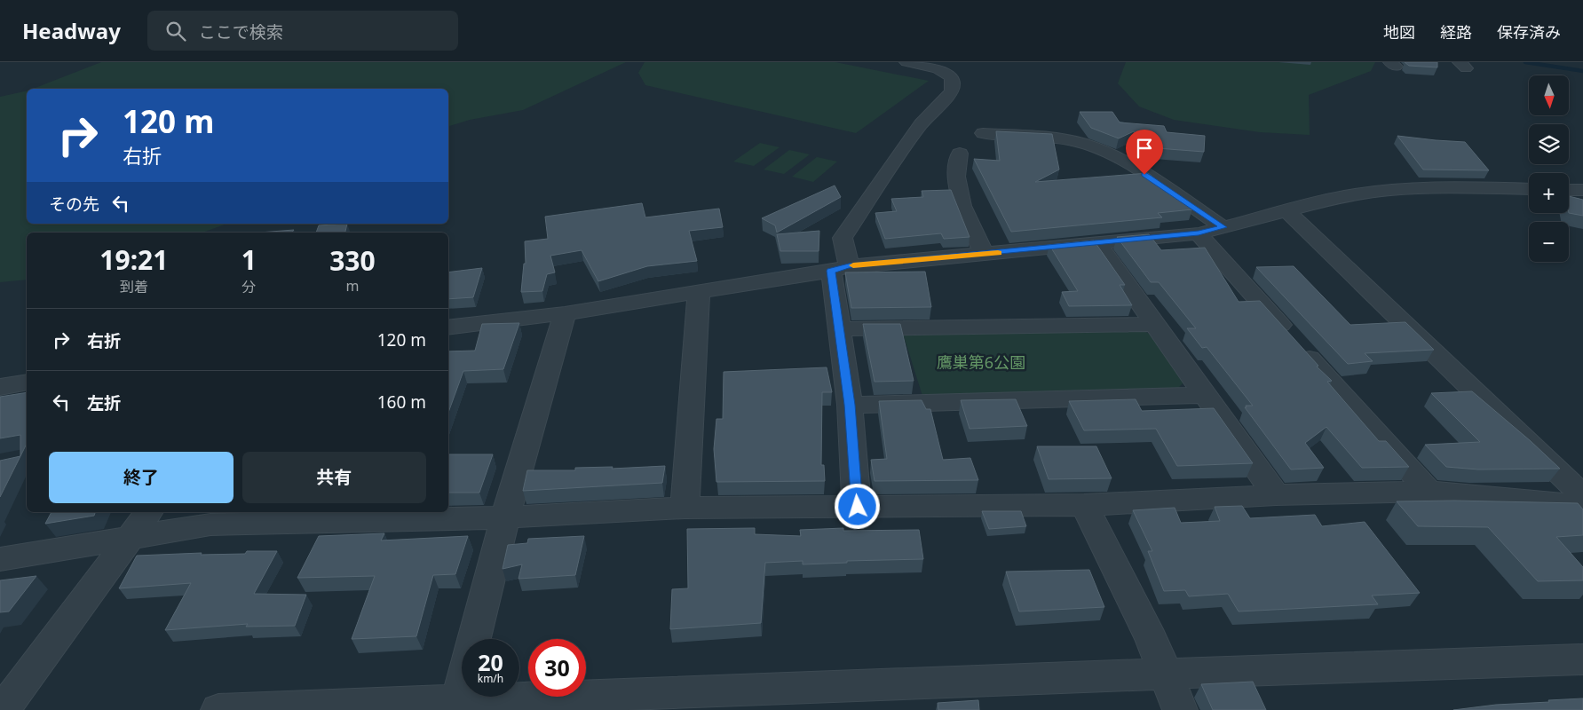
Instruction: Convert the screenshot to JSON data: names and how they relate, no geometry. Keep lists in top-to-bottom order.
{
  "parks": ["鷹巣第6公園"],
  "north": "bottom",
  "page": {
    "header": "Headway",
    "search": "ここで検索",
    "nav": ["地図", "経路", "保存済み"],
    "map_buttons": ["+", "−"],
    "turn": ["120 m", "右折"],
    "then": "その先",
    "eta": [
      "19:21",
      "到着",
      "1",
      "分",
      "330",
      "m"
    ],
    "list": [
      {
        "name": "右折",
        "value": "120 m"
      },
      {
        "name": "左折",
        "value": "160 m"
      }
    ],
    "buttons": ["終了", "共有"],
    "speed": "20 km/h",
    "limit": "30"
  }
}
